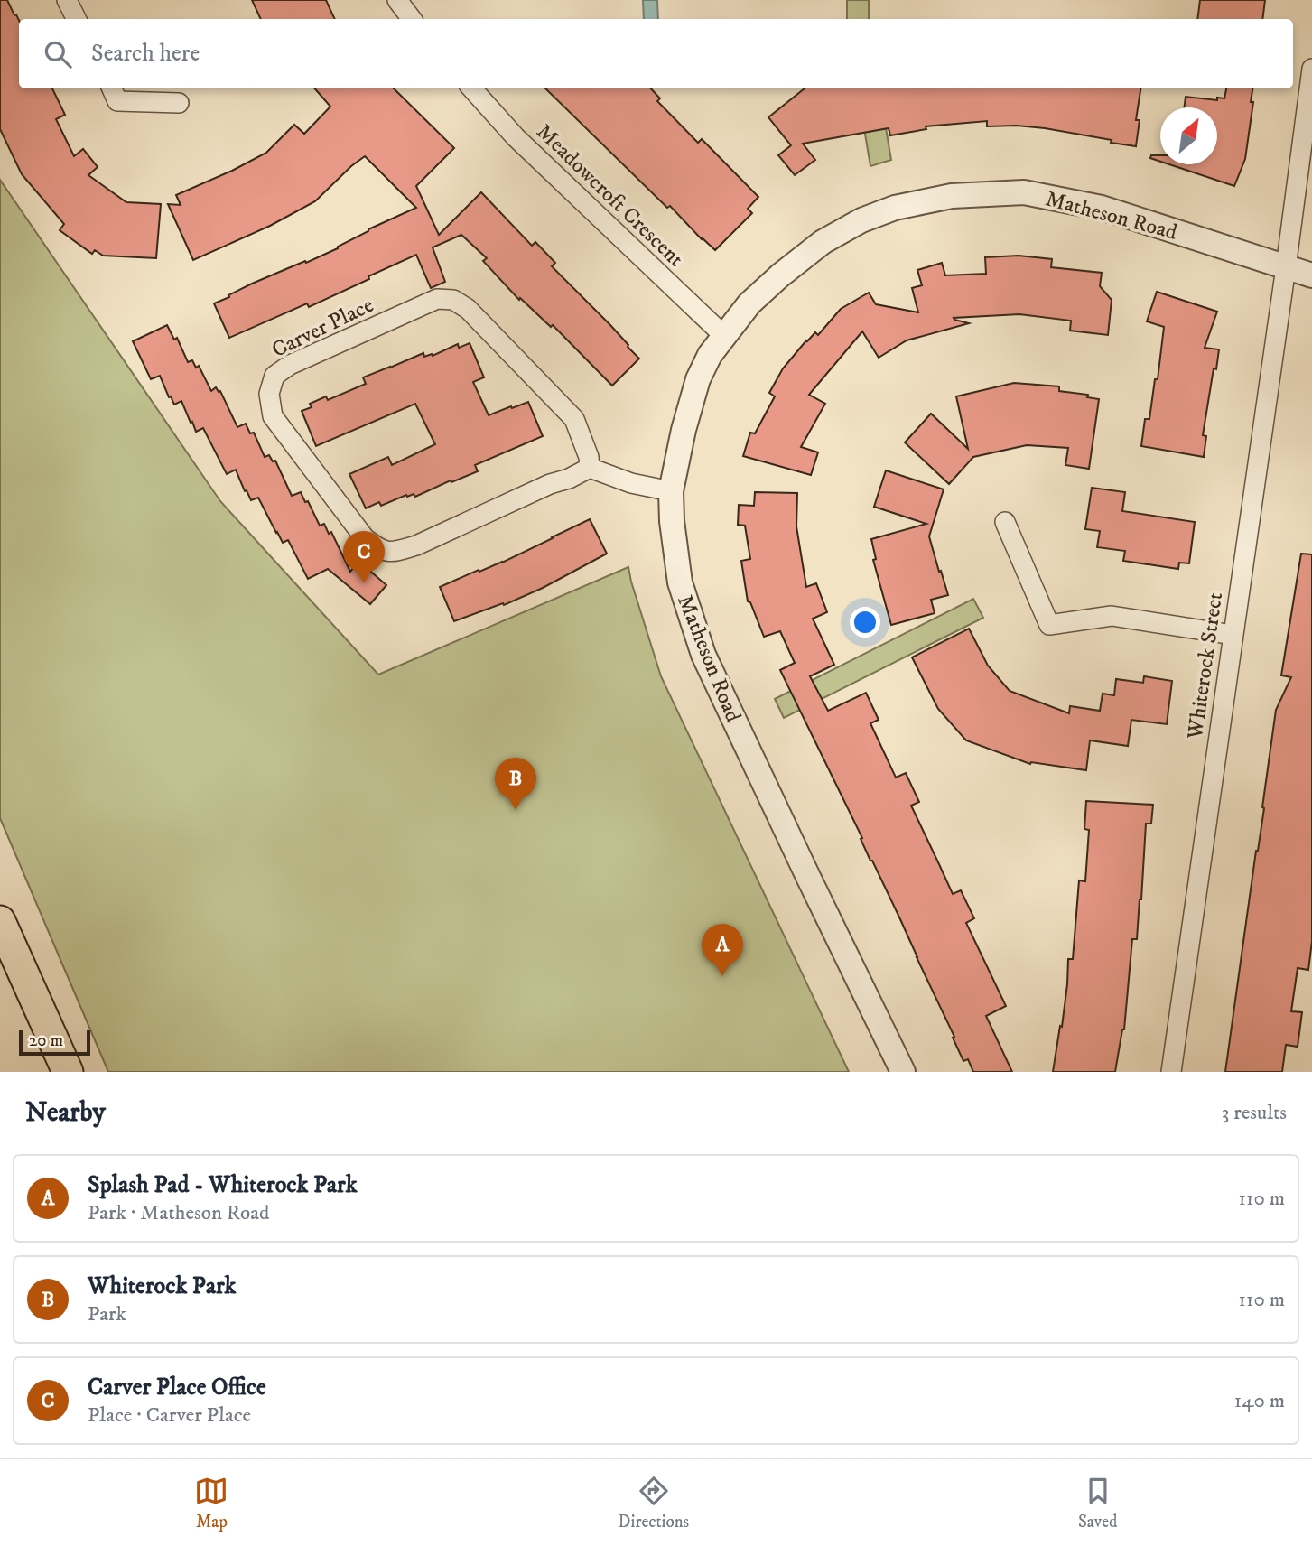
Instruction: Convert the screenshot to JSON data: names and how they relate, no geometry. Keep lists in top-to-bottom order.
{
  "streets": {
    "street": [
      "Meadowcroft Crescent",
      "Matheson Road",
      "Carver Place",
      "Whiterock Street"
    ]
  },
  "crossings": [
    ["Meadowcroft Crescent", "Matheson Road"],
    ["Matheson Road", "Whiterock Street"]
  ],
  "scale_bar": "20 m",
  "north": "top right",
  "page": {
    "search": "Search here",
    "pins": ["C", "B", "A"],
    "scale": "20 m",
    "heading": ["Nearby", "3 results"],
    "list": [
      {
        "mark": "A",
        "name": "Splash Pad - Whiterock Park",
        "note": "Park · Matheson Road",
        "value": "110 m"
      },
      {
        "mark": "B",
        "name": "Whiterock Park",
        "note": "Park",
        "value": "110 m"
      },
      {
        "mark": "C",
        "name": "Carver Place Office",
        "note": "Place · Carver Place",
        "value": "140 m"
      }
    ],
    "nav": ["Map", "Directions", "Saved"]
  }
}
